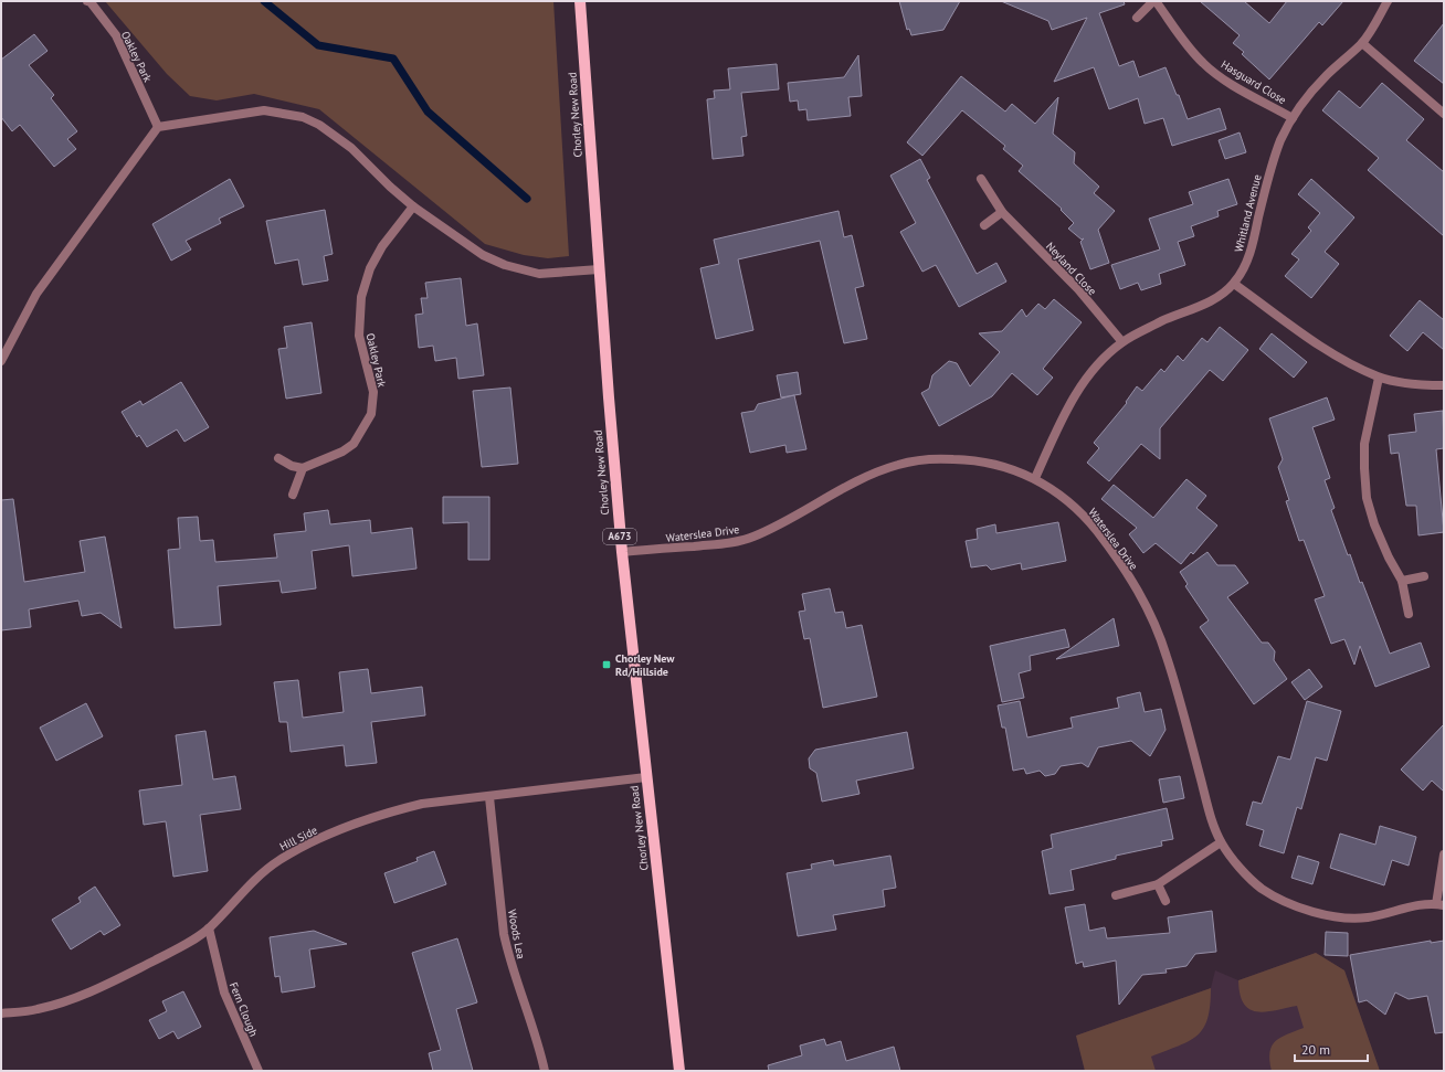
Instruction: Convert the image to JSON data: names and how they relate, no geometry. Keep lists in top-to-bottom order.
{
  "streets": {
    "main road": ["Chorley New Road", "A673"],
    "street": [
      "Oakley Park",
      "Hasguard Close",
      "Whitland Avenue",
      "Neyland Close",
      "Waterslea Drive",
      "Hill Side",
      "Woods Lea",
      "Fern Clough"
    ]
  },
  "crossings": [
    ["Hasguard Close", "Whitland Avenue"],
    ["Chorley New Road", "Waterslea Drive"],
    ["Chorley New Road", "Hill Side"],
    ["Whitland Avenue", "Neyland Close"],
    ["Whitland Avenue", "Waterslea Drive"],
    ["Hill Side", "Woods Lea"],
    ["Hill Side", "Fern Clough"]
  ],
  "places": {
    "transit": ["Chorley New Rd/Hillside"]
  },
  "scale_bar": "20 m"
}
